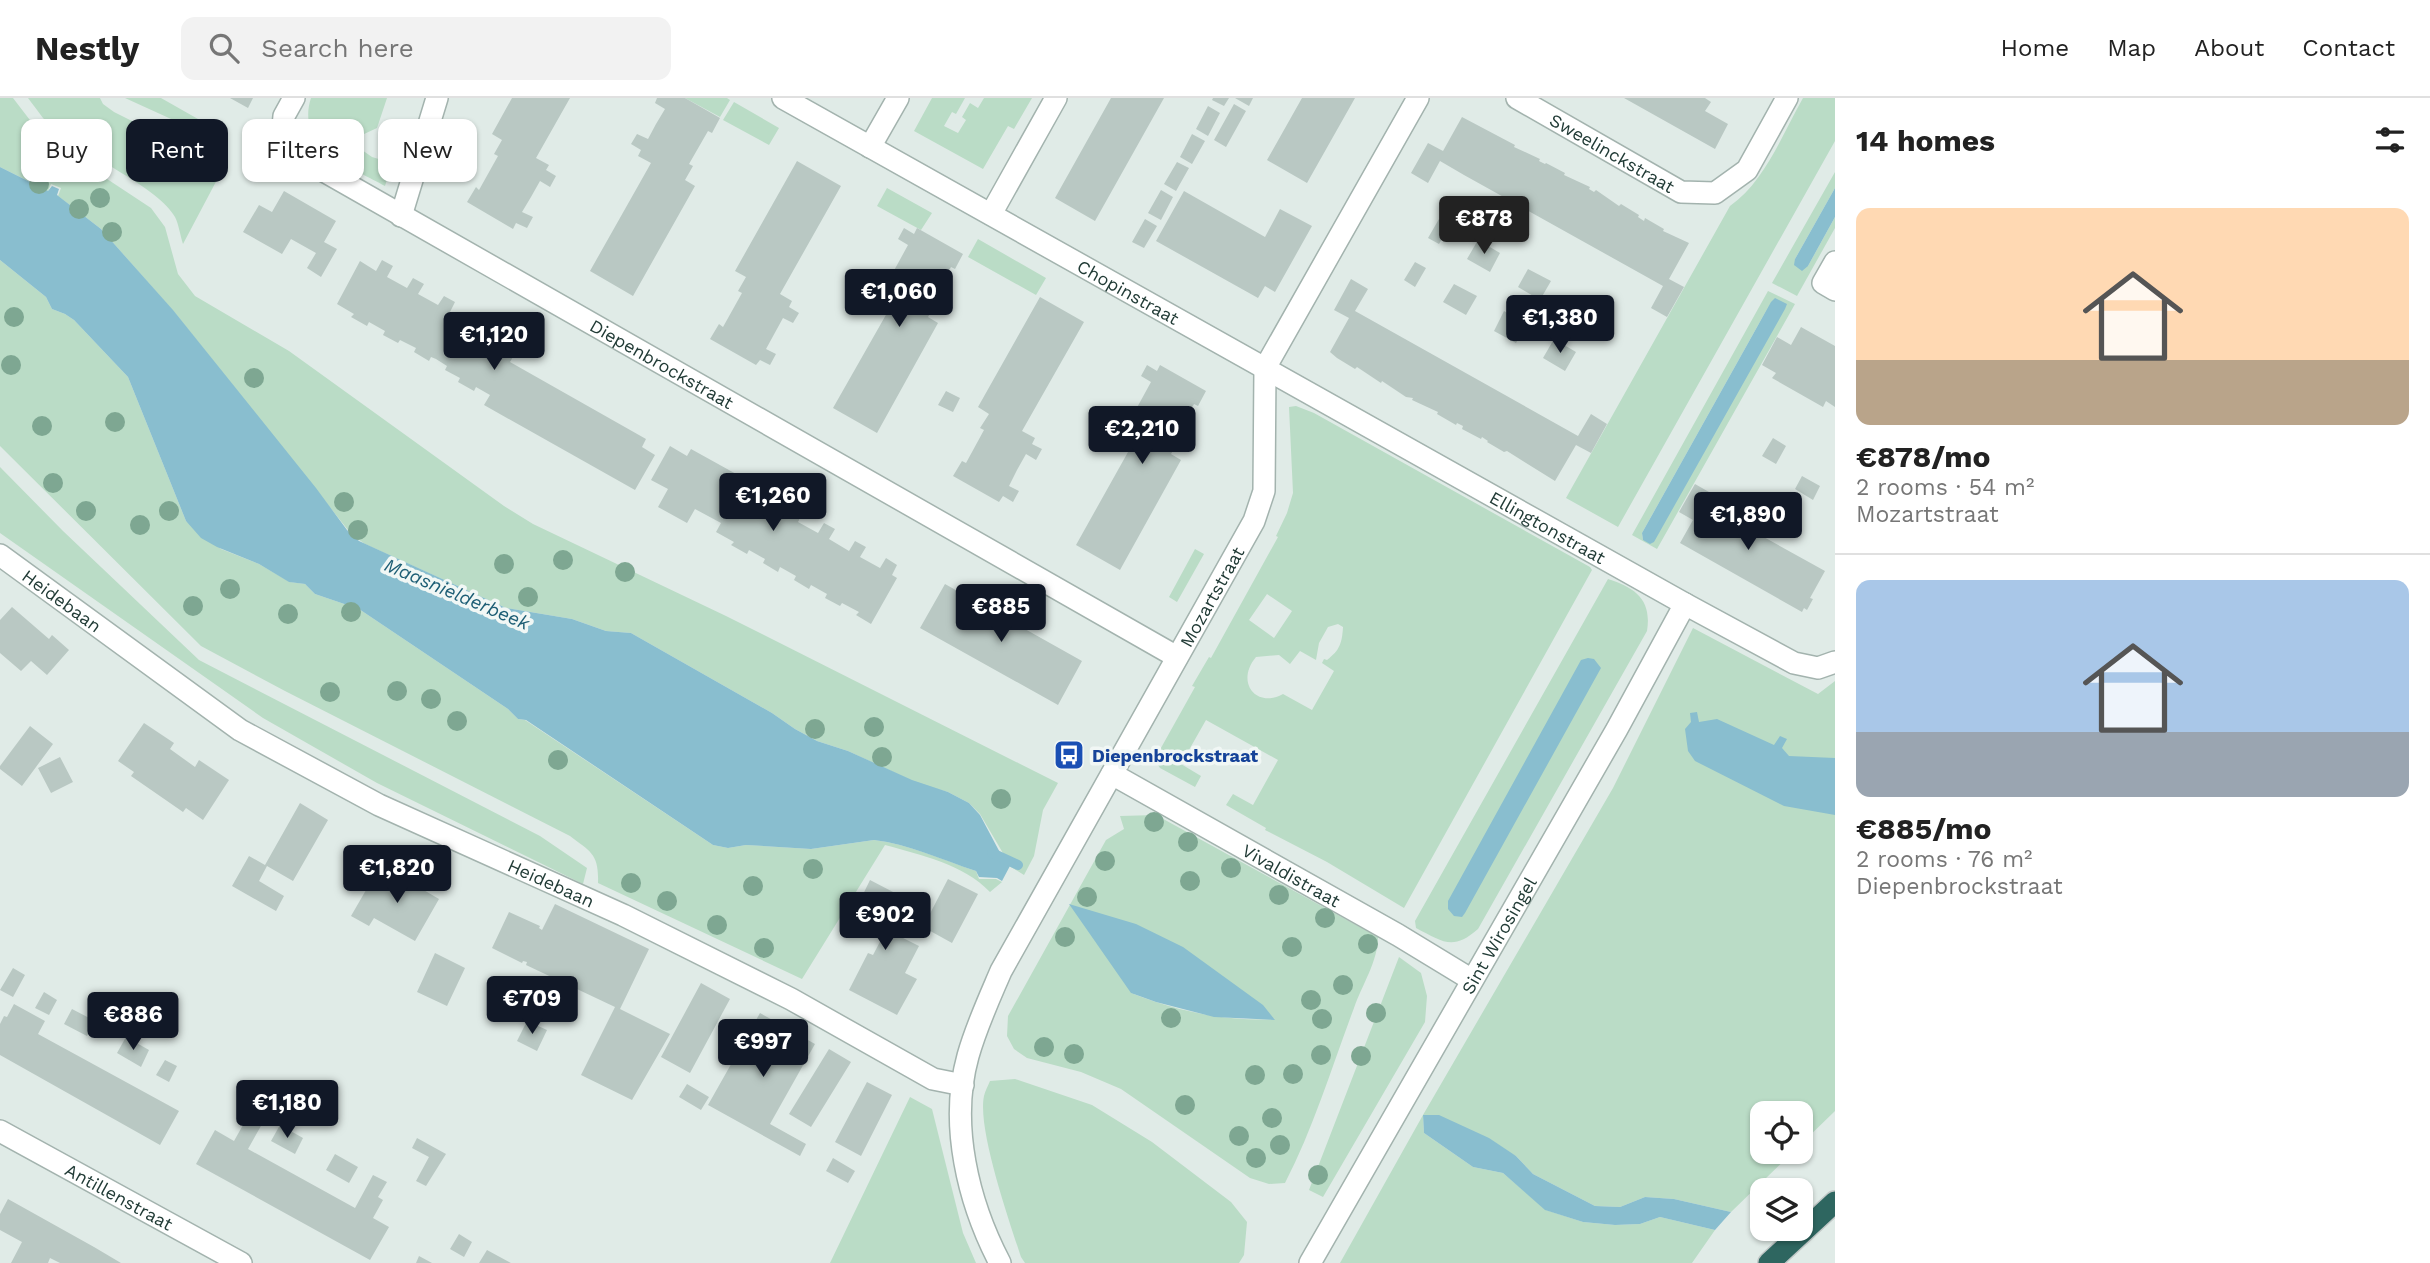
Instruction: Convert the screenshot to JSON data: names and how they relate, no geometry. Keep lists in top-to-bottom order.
{
  "streets": {
    "street": [
      "Sweelinckstraat",
      "Chopinstraat",
      "Diepenbrockstraat",
      "Ellingtonstraat",
      "Mozartstraat",
      "Heidebaan",
      "Vivaldistraat",
      "Sint Wirosingel",
      "Antillenstraat"
    ]
  },
  "crossings": [
    ["Chopinstraat", "Ellingtonstraat"],
    ["Chopinstraat", "Mozartstraat"],
    ["Diepenbrockstraat", "Mozartstraat"],
    ["Ellingtonstraat", "Mozartstraat"],
    ["Ellingtonstraat", "Sint Wirosingel"],
    ["Mozartstraat", "Heidebaan"],
    ["Mozartstraat", "Vivaldistraat"],
    ["Vivaldistraat", "Sint Wirosingel"]
  ],
  "water": ["Maasnielderbeek"],
  "places": {
    "bus stop": ["Diepenbrockstraat"]
  },
  "page": {
    "header": "Nestly",
    "search": "Search here",
    "nav": [
      "Home",
      "Map",
      "About",
      "Contact"
    ],
    "heading": "14 homes",
    "chip": [
      "Buy",
      "Rent",
      "Filters",
      "New"
    ],
    "list": [
      {
        "name": "€878/mo",
        "note": "2 rooms · 54 m² · Mozartstraat"
      },
      {
        "name": "€885/mo",
        "note": "2 rooms · 76 m² · Diepenbrockstraat"
      }
    ],
    "price": [
      "€878",
      "€1,060",
      "€1,380",
      "€1,120",
      "€2,210",
      "€1,260",
      "€1,890",
      "€885",
      "€1,820",
      "€902",
      "€709",
      "€886",
      "€997",
      "€1,180"
    ]
  }
}
